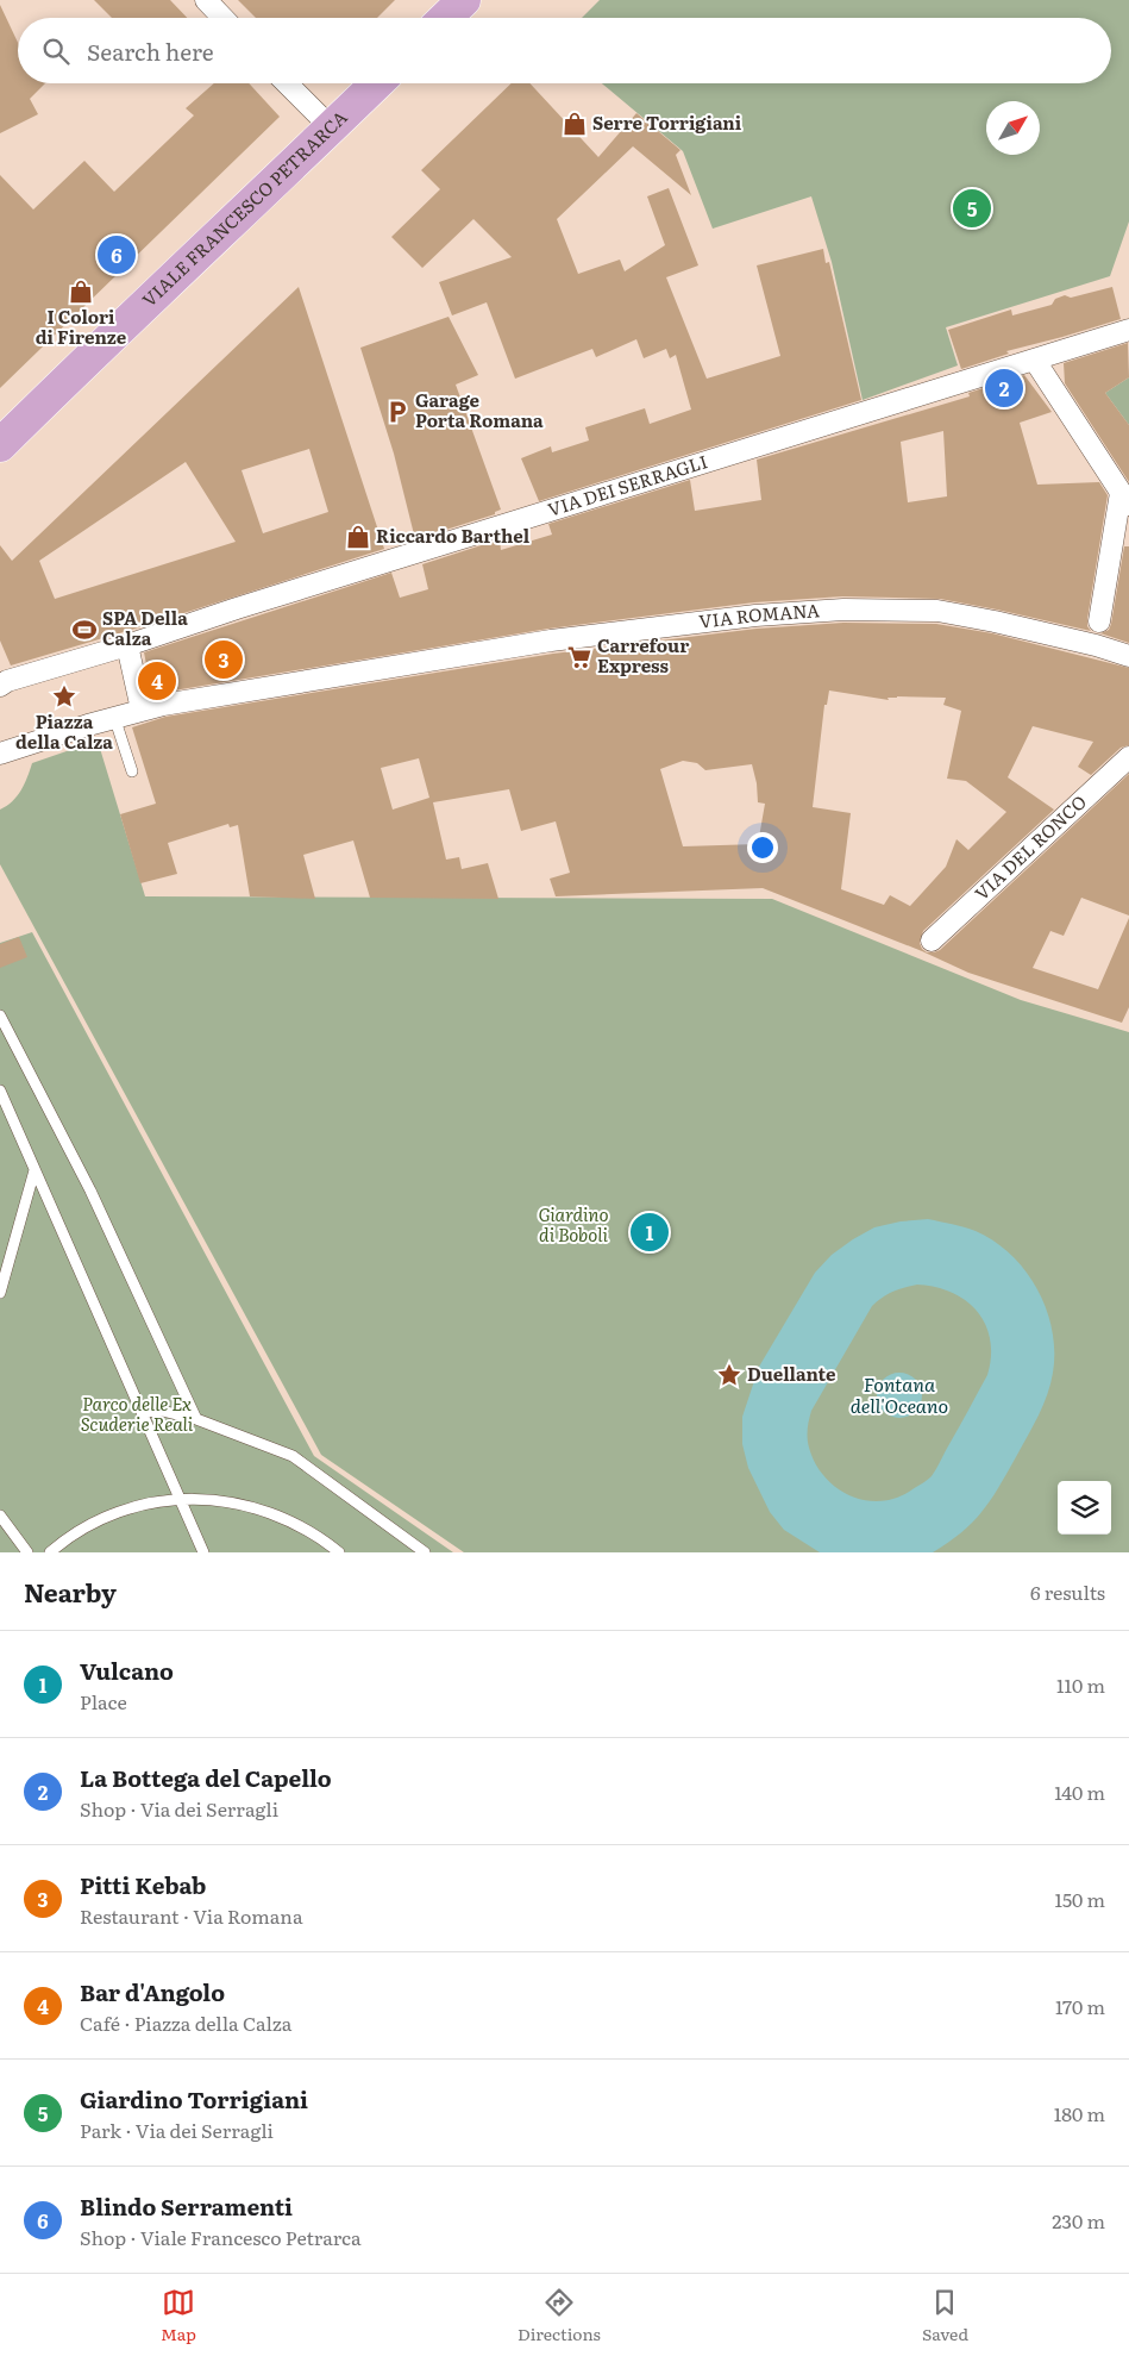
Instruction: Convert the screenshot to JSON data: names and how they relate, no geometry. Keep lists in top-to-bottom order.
{
  "streets": {
    "main road": ["VIALE FRANCESCO PETRARCA"],
    "street": ["VIA DEI SERRAGLI", "VIA ROMANA", "VIA DEL RONCO"]
  },
  "water": ["Fontana dell'Oceano"],
  "parks": ["Giardino di Boboli", "Parco delle Ex Scuderie Reali"],
  "places": {
    "shop": ["Serre Torrigiani", "I Colori di Firenze", "Riccardo Barthel"],
    "parking": ["Garage Porta Romana"],
    "sports": ["SPA Della Calza"],
    "supermarket": ["Carrefour Express"],
    "place": ["Piazza della Calza", "Duellante"]
  },
  "north": "top right",
  "page": {
    "search": "Search here",
    "pins": [
      "5",
      "6",
      "2",
      "3",
      "4",
      "1"
    ],
    "heading": ["Nearby", "6 results"],
    "list": [
      {
        "mark": "1",
        "name": "Vulcano",
        "note": "Place",
        "value": "110 m"
      },
      {
        "mark": "2",
        "name": "La Bottega del Capello",
        "note": "Shop · Via dei Serragli",
        "value": "140 m"
      },
      {
        "mark": "3",
        "name": "Pitti Kebab",
        "note": "Restaurant · Via Romana",
        "value": "150 m"
      },
      {
        "mark": "4",
        "name": "Bar d'Angolo",
        "note": "Café · Piazza della Calza",
        "value": "170 m"
      },
      {
        "mark": "5",
        "name": "Giardino Torrigiani",
        "note": "Park · Via dei Serragli",
        "value": "180 m"
      },
      {
        "mark": "6",
        "name": "Blindo Serramenti",
        "note": "Shop · Viale Francesco Petrarca",
        "value": "230 m"
      }
    ],
    "nav": ["Map", "Directions", "Saved"]
  }
}
